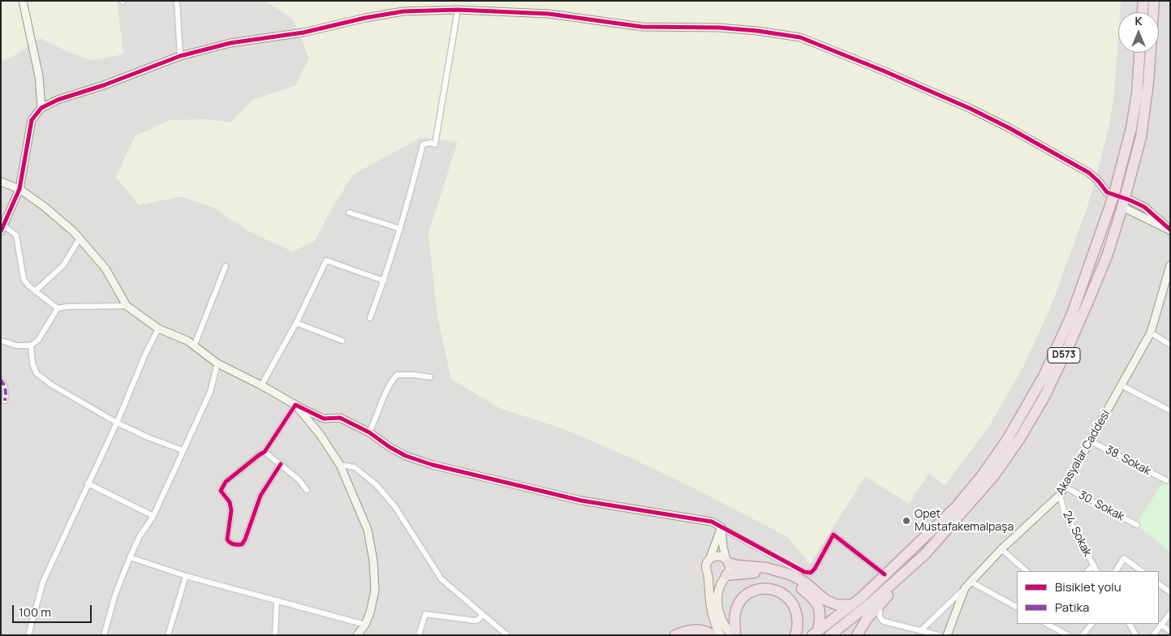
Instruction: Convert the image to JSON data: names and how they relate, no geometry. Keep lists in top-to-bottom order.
{
  "streets": {
    "highway": ["D573"],
    "street": [
      "Akasyalar Caddesi",
      "38. Sokak",
      "30. Sokak",
      "24. Sokak"
    ]
  },
  "crossings": [
    ["Akasyalar Caddesi", "38. Sokak"],
    ["Akasyalar Caddesi", "30. Sokak"],
    ["Akasyalar Caddesi", "24. Sokak"]
  ],
  "places": ["Opet Mustafakemalpaşa"],
  "legend": ["Bisiklet yolu", "Patika"],
  "scale_bar": "100 m",
  "north": "top"
}
